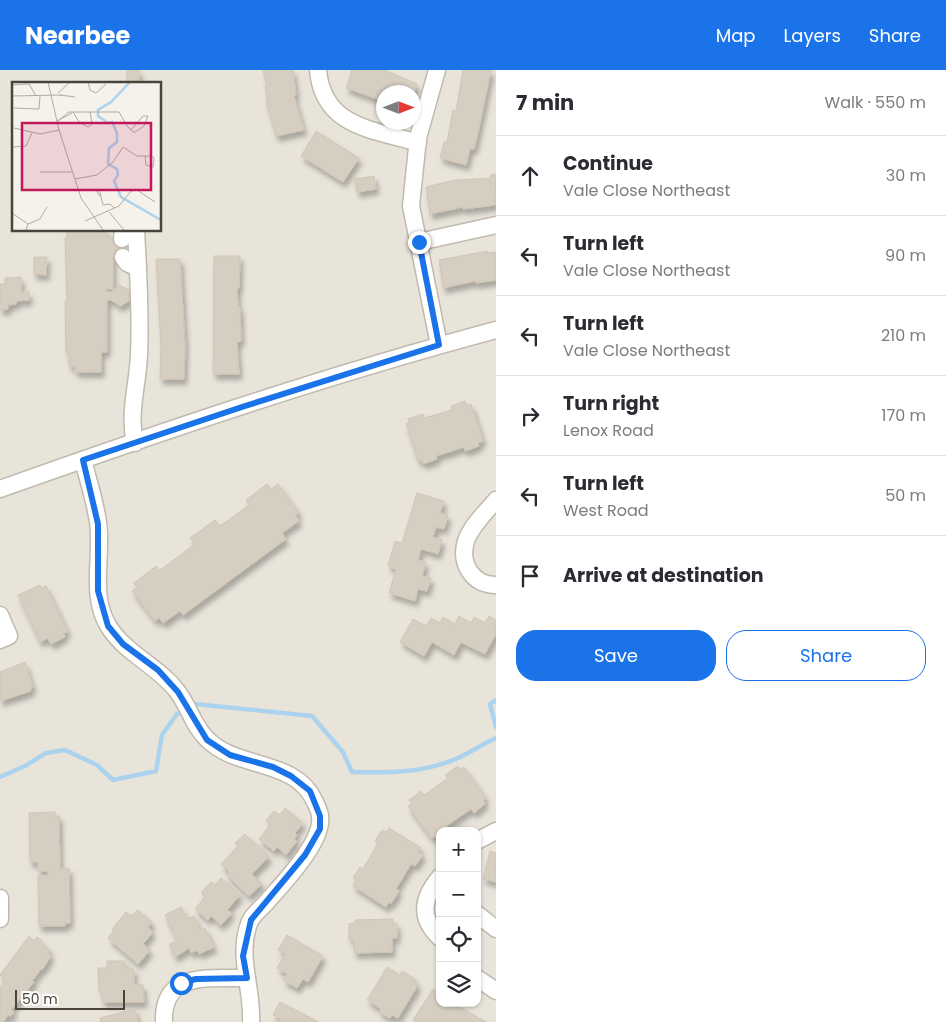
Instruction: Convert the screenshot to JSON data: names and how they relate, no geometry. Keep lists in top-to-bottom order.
{
  "scale_bar": "50 m",
  "north": "right",
  "page": {
    "header": "Nearbee",
    "nav": ["Map", "Layers", "Share"],
    "heading": ["7 min", "Walk · 550 m"],
    "list": [
      ["Continue", "Vale Close Northeast", "30 m"],
      ["Turn left", "Vale Close Northeast", "90 m"],
      ["Turn left", "Vale Close Northeast", "210 m"],
      ["Turn right", "Lenox Road", "170 m"],
      ["Turn left", "West Road", "50 m"],
      "Arrive at destination"
    ],
    "buttons": ["Save", "Share"],
    "map_buttons": ["+", "−"],
    "scale": "50 m"
  }
}
